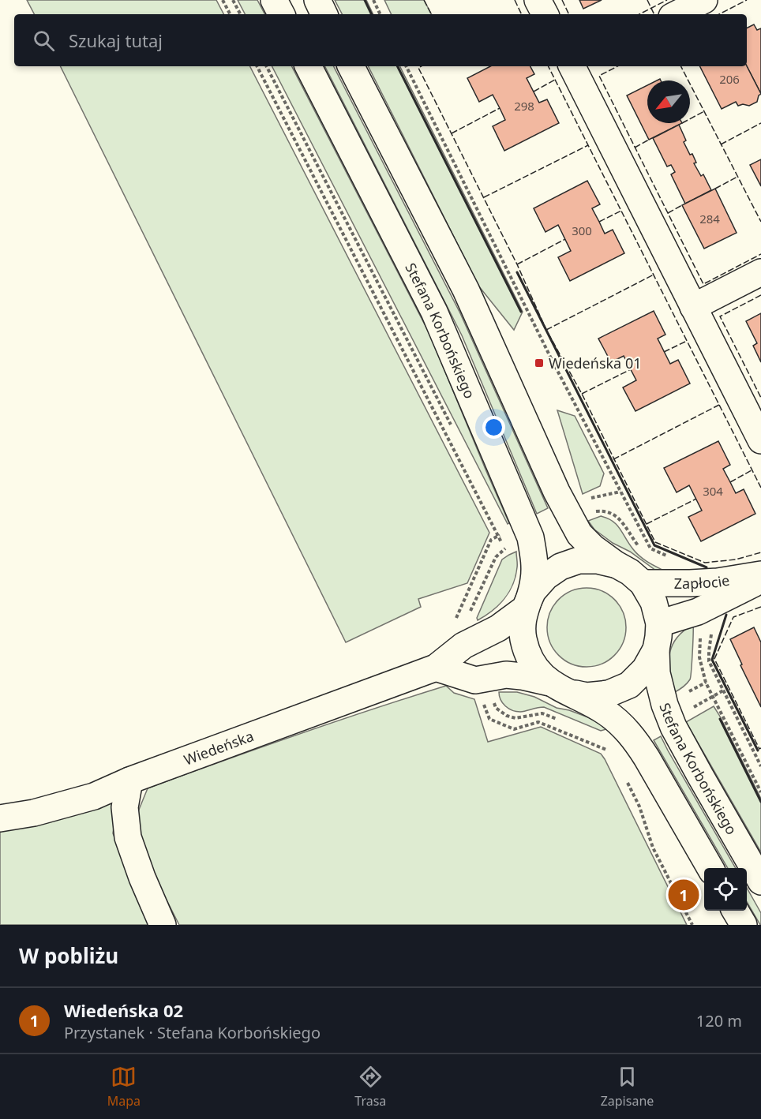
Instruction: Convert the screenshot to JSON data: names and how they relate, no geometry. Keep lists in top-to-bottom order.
{
  "streets": {
    "street": ["Stefana Korbońskiego", "Zapłocie", "Wiedeńska"]
  },
  "crossings": [
    ["Stefana Korbońskiego", "Zapłocie"],
    ["Stefana Korbońskiego", "Wiedeńska"],
    ["Zapłocie", "Wiedeńska"]
  ],
  "places": {
    "transit": ["Wiedeńska 01"]
  },
  "house_numbers": [
    "206",
    "298",
    "284",
    "300",
    "304"
  ],
  "north": "bottom left",
  "page": {
    "search": "Szukaj tutaj",
    "pins": "1",
    "heading": "W pobliżu",
    "list": [
      {
        "mark": "1",
        "name": "Wiedeńska 02",
        "note": "Przystanek · Stefana Korbońskiego",
        "value": "120 m"
      }
    ],
    "nav": ["Mapa", "Trasa", "Zapisane"]
  }
}
